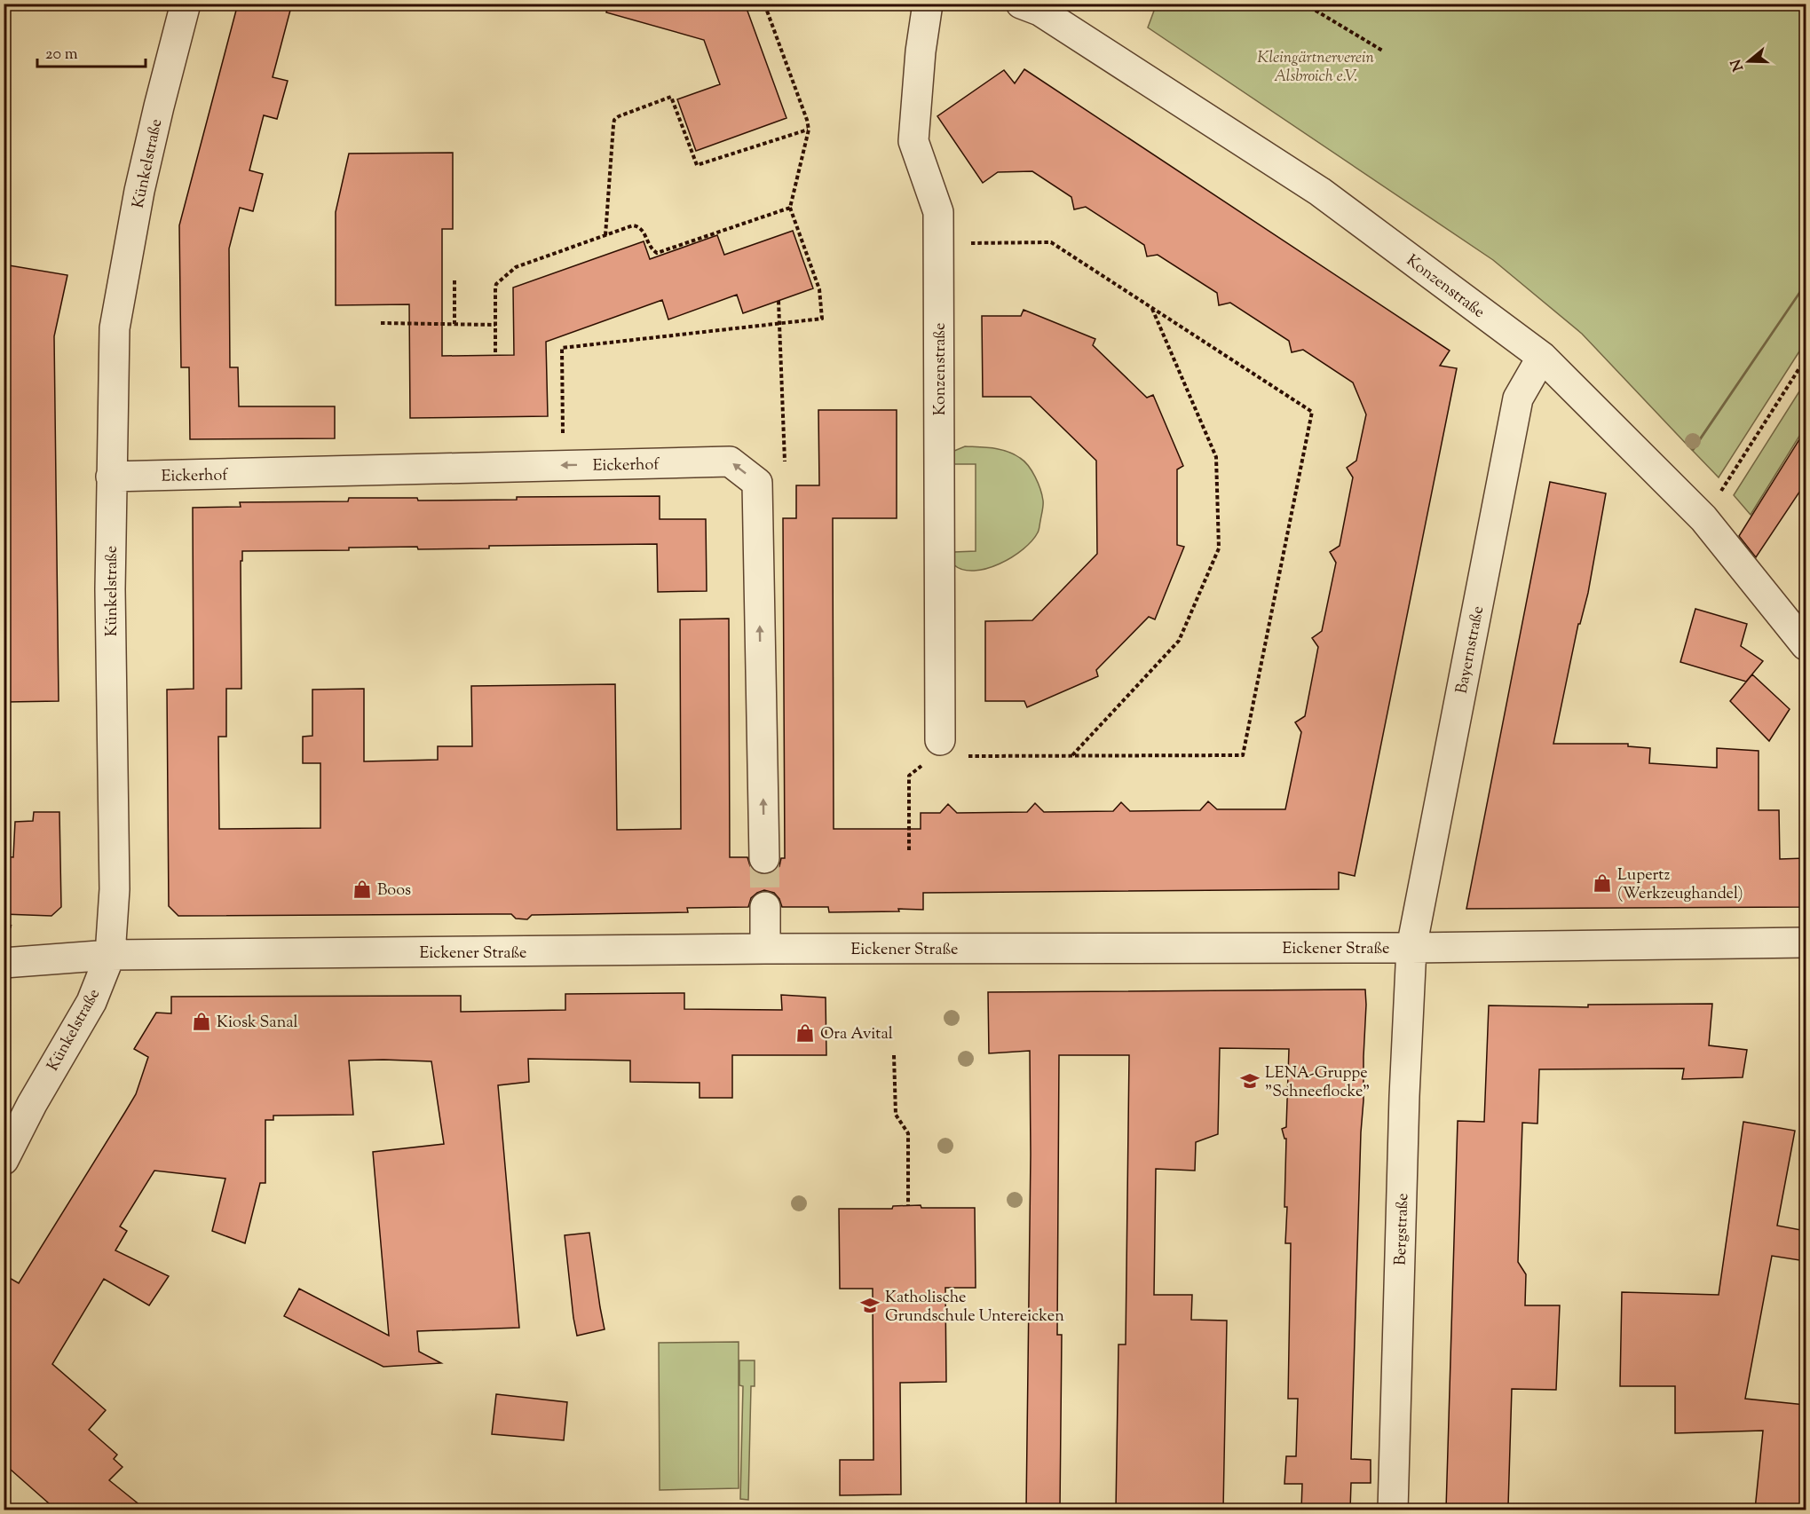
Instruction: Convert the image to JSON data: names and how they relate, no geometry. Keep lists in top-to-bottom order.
{
  "streets": {
    "street": [
      "Künkelstraße",
      "Konzenstraße",
      "Eickerhof",
      "Bayernstraße",
      "Eickener Straße",
      "Bergstraße"
    ]
  },
  "crossings": [
    ["Künkelstraße", "Eickerhof"],
    ["Künkelstraße", "Eickener Straße"],
    ["Konzenstraße", "Bayernstraße"],
    ["Bayernstraße", "Eickener Straße"],
    ["Bayernstraße", "Bergstraße"],
    ["Eickener Straße", "Bergstraße"]
  ],
  "parks": ["Kleingärtnerverein Alsbroich e.V."],
  "places": {
    "shop": [
      "Lupertz (Werkzeughandel)",
      "Boos",
      "Kiosk Sanal",
      "Ora Avital"
    ],
    "school or university": ["LENA-Gruppe \"Schneeflocke\"", "Katholische Grundschule Untereicken"]
  },
  "scale_bar": "20 m",
  "north": "left"
}
